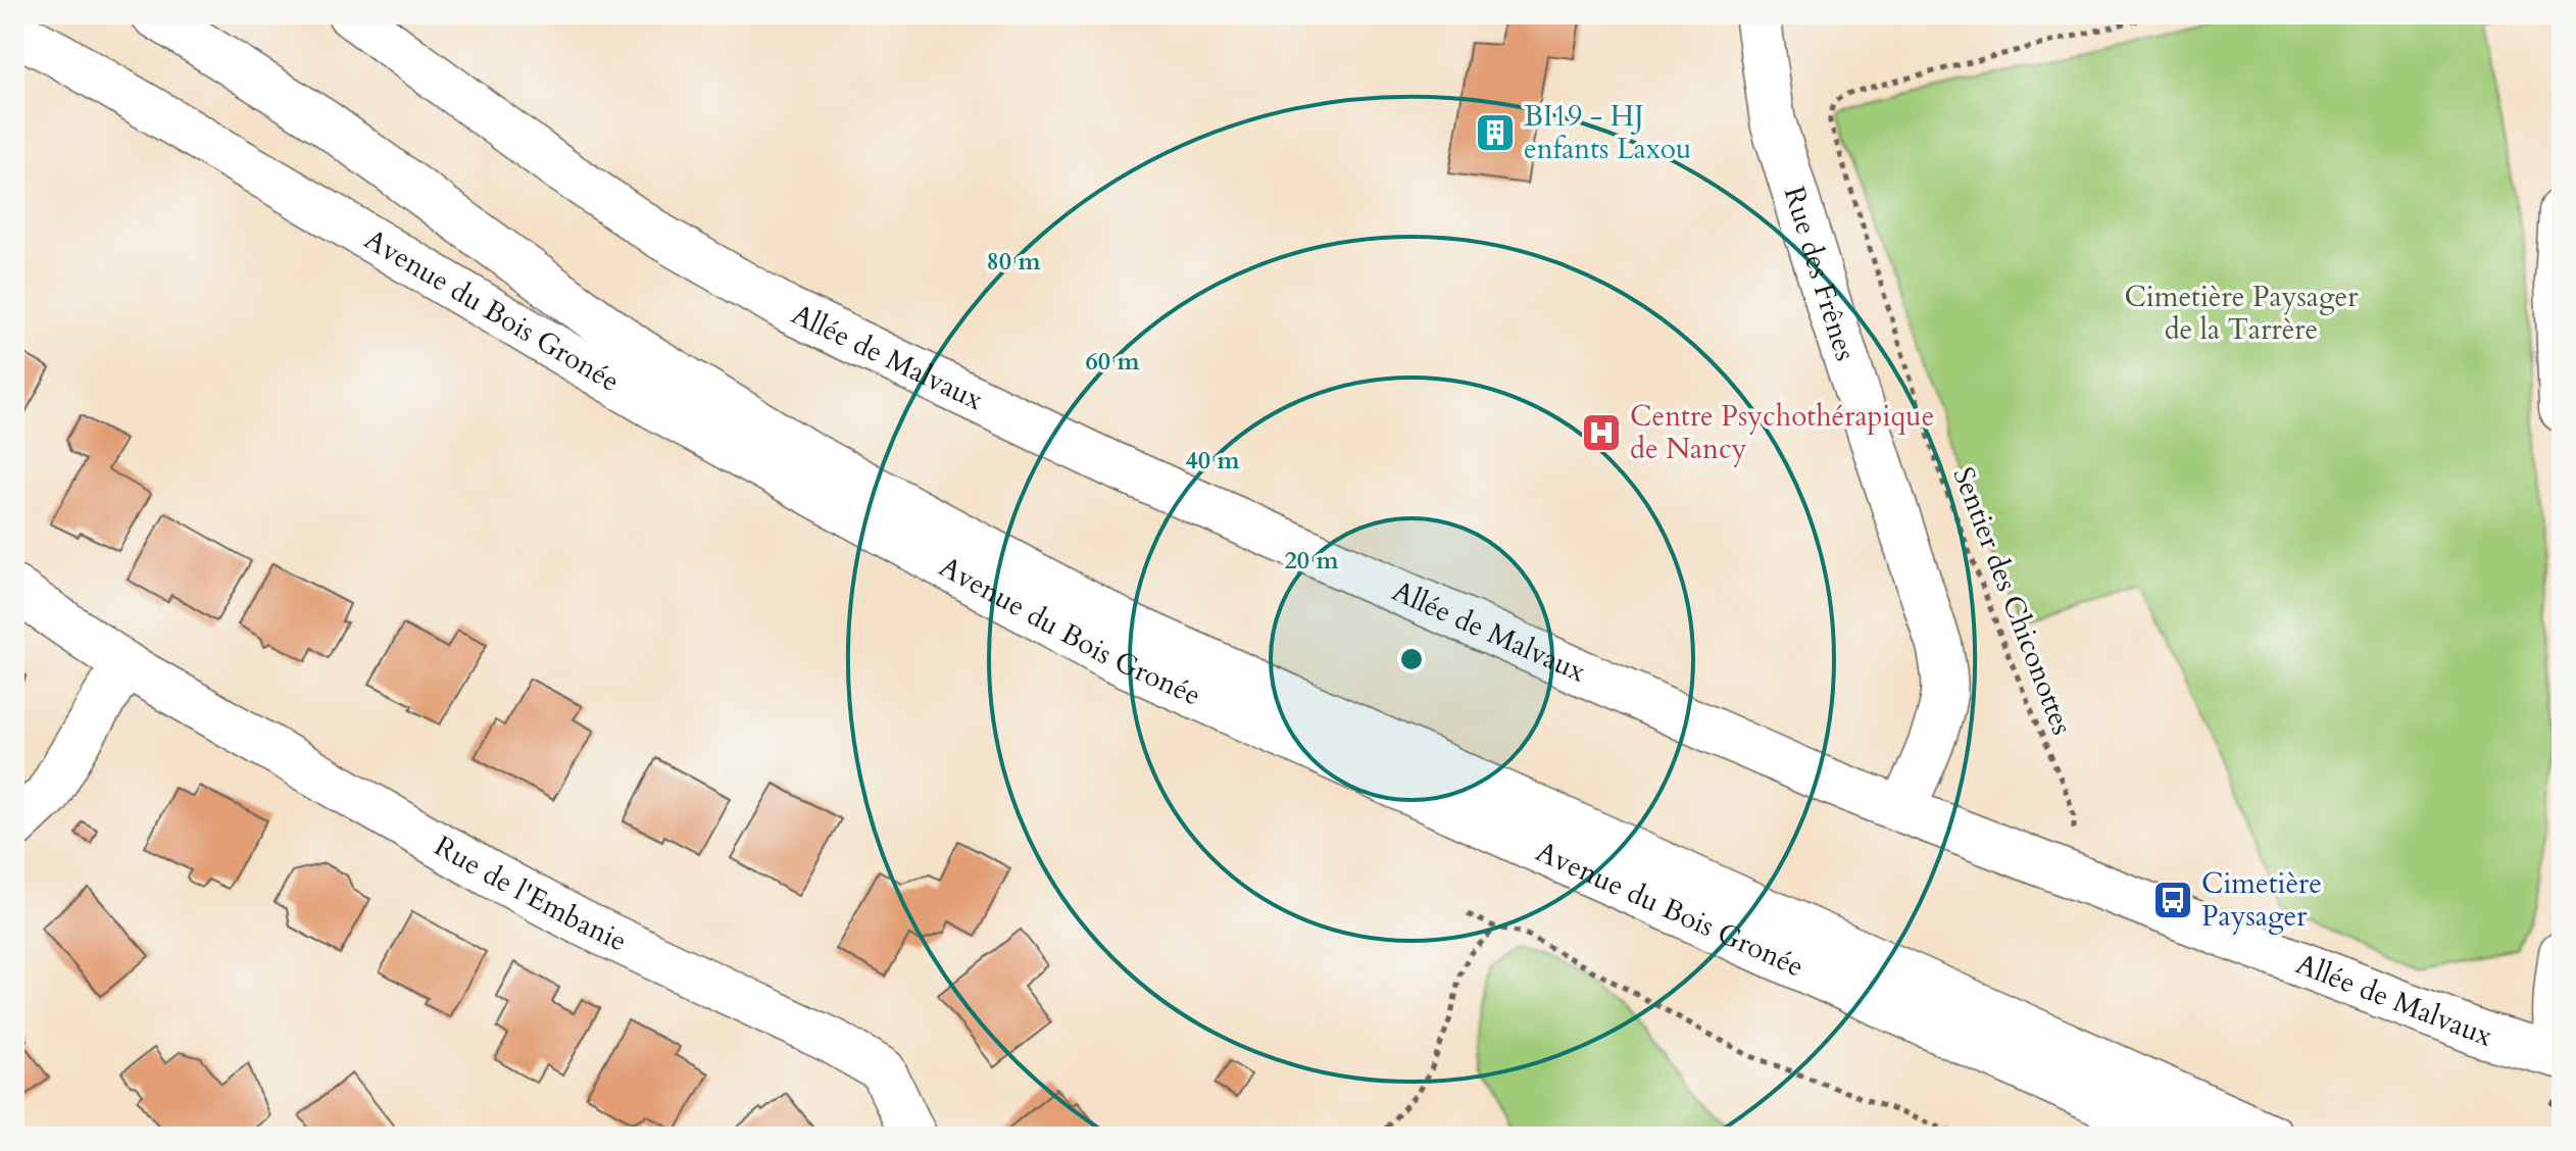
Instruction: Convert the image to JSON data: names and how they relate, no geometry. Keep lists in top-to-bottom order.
{
  "streets": {
    "street": [
      "Rue des Frênes",
      "Avenue du Bois Gronée",
      "Allée de Malvaux",
      "Rue de l'Embanie"
    ],
    "path": ["Sentier des Chiconottes"]
  },
  "crossings": [
    ["Rue des Frênes", "Allée de Malvaux"]
  ],
  "parks": ["Cimetière Paysager de la Tarrère"],
  "places": {
    "building": ["BI19 - HJ enfants Laxou"],
    "hospital": ["Centre Psychothérapique de Nancy"],
    "bus stop": ["Cimetière Paysager"]
  },
  "rings": [
    "80 m",
    "60 m",
    "40 m",
    "20 m"
  ]
}
